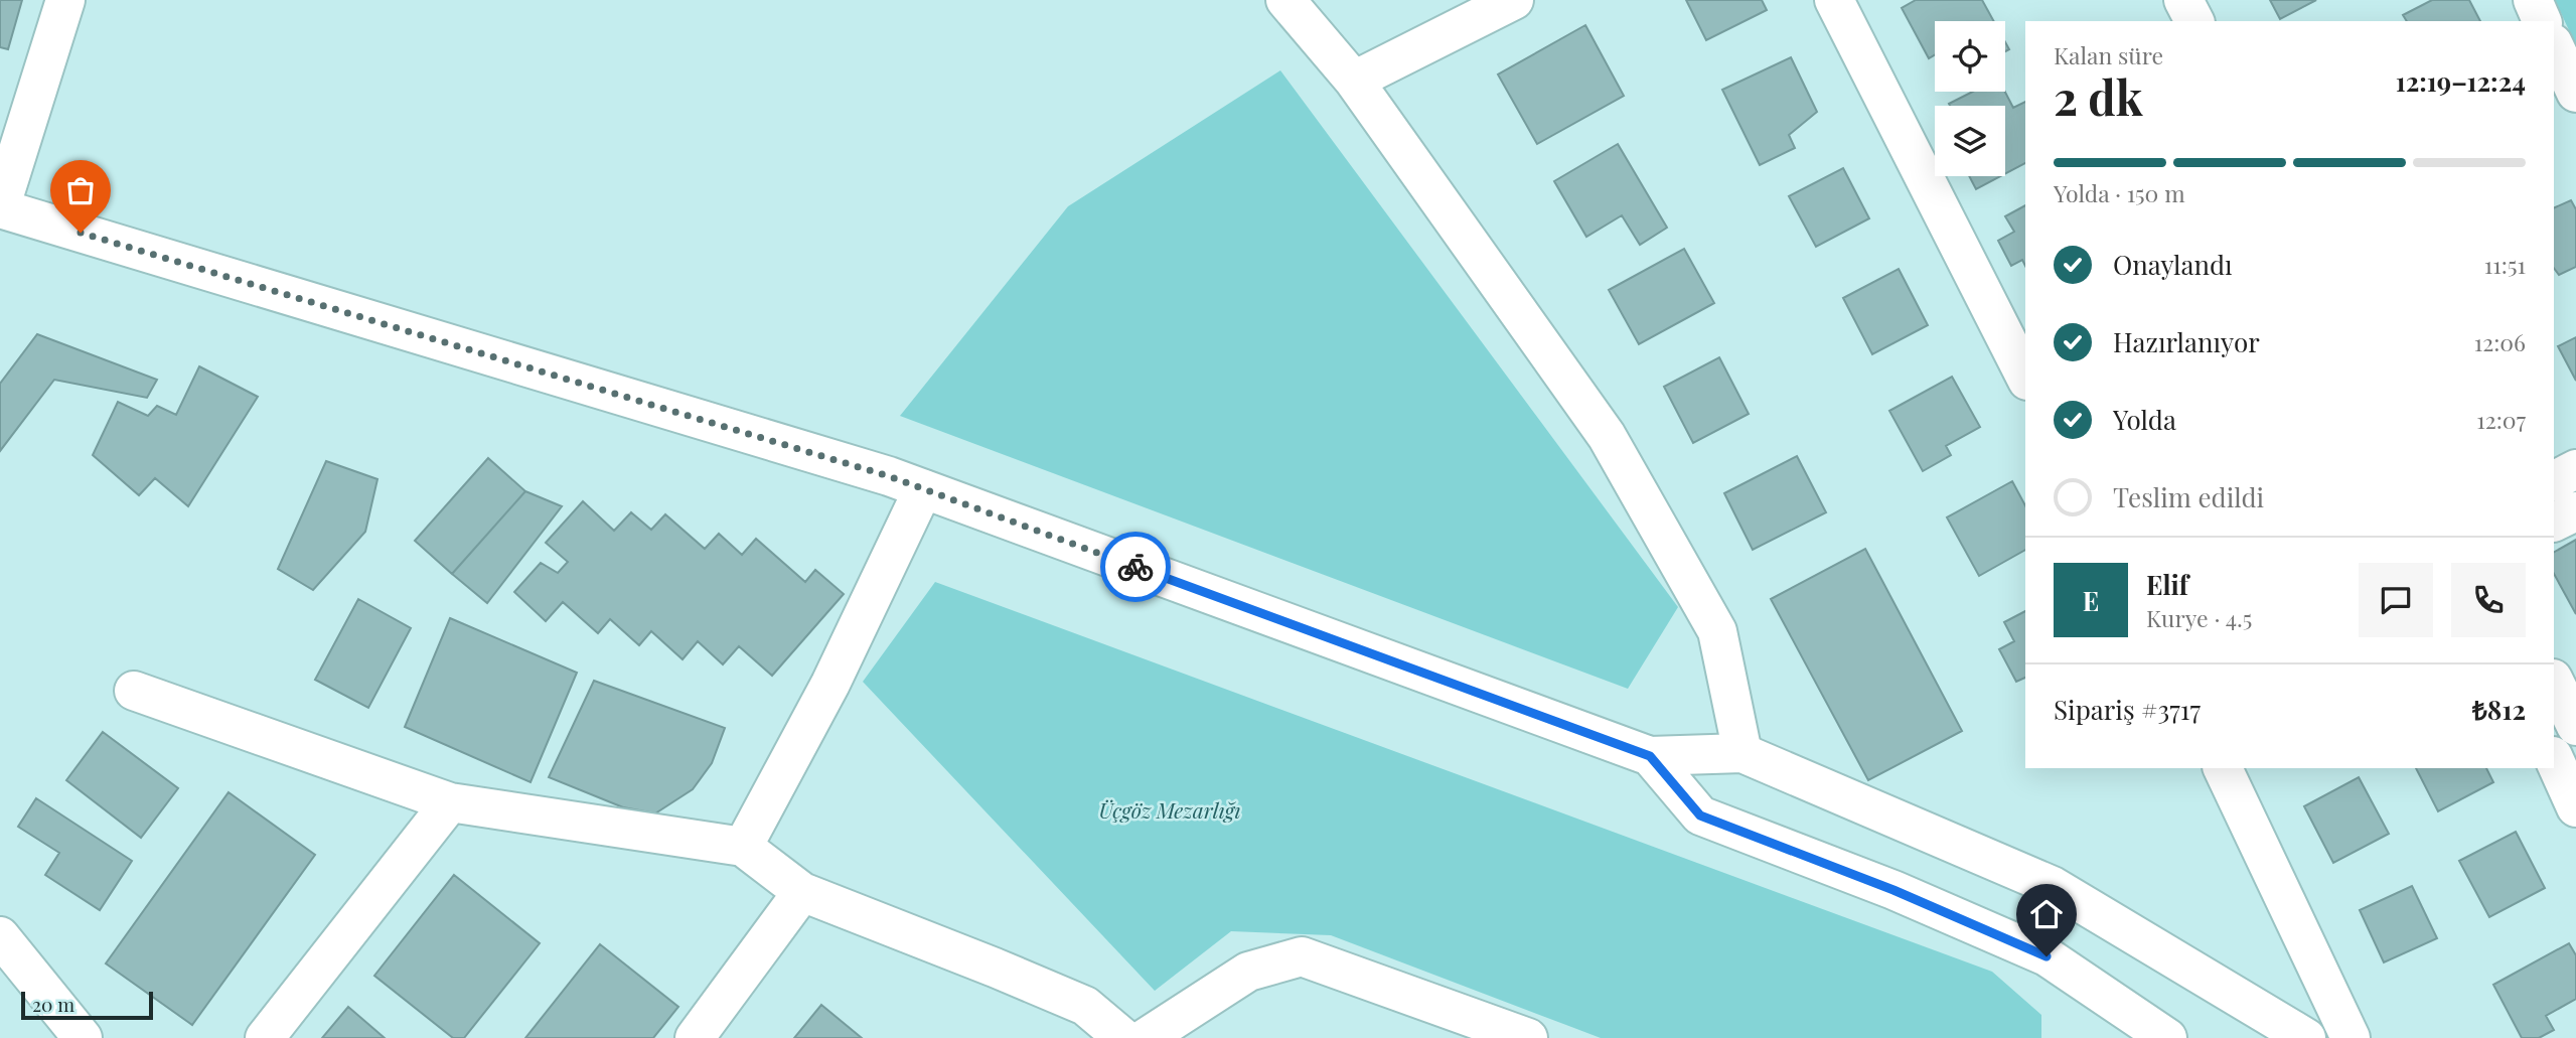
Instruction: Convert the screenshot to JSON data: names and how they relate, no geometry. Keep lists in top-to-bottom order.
{
  "parks": ["Üçgöz Mezarlığı"],
  "scale_bar": "20 m",
  "page": {
    "heading": ["2 dk", "Kalan süre", "12:19–12:24"],
    "panel": [
      "Elif",
      "Kurye · 4.5",
      "Sipariş #3717",
      "₺812"
    ],
    "bar": "Yolda · 150 m",
    "list": [
      ["Onaylandı", "11:51"],
      ["Hazırlanıyor", "12:06"],
      ["Yolda", "12:07"],
      "Teslim edildi"
    ],
    "round": "E",
    "scale": "20 m"
  }
}
